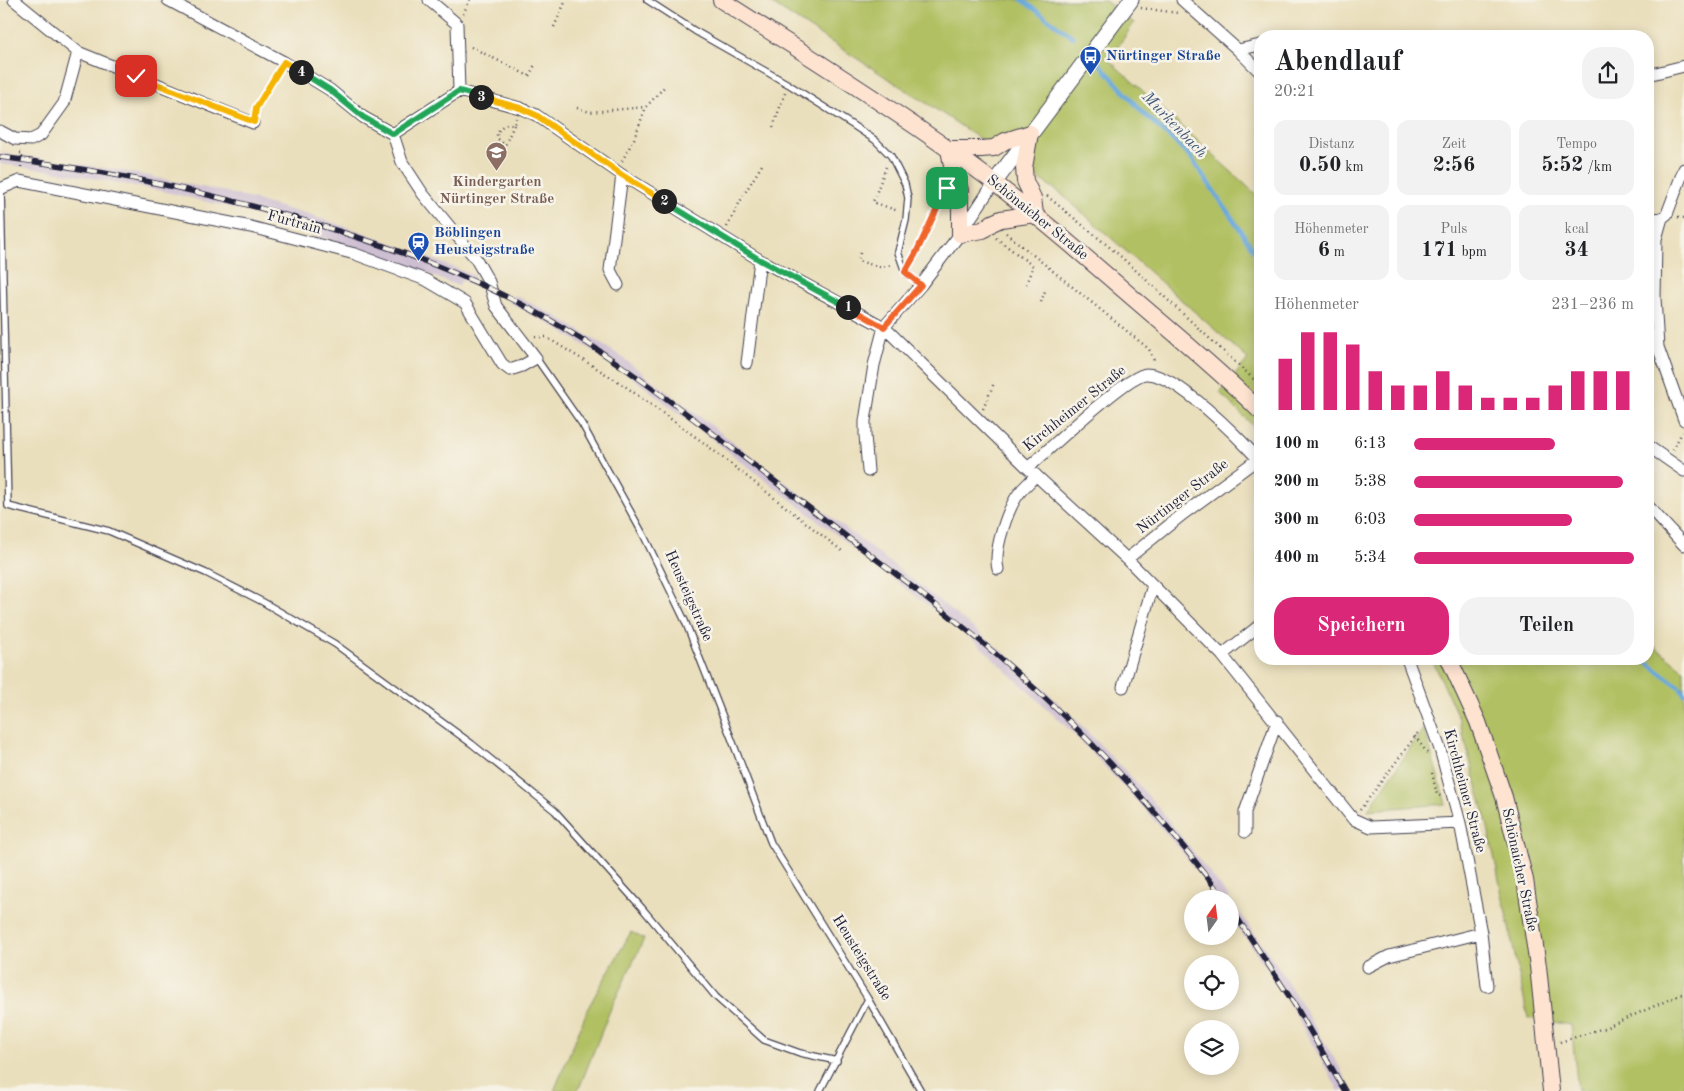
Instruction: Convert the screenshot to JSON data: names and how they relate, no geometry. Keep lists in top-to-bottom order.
{
  "streets": {
    "main road": ["Schönaicher Straße"],
    "street": [
      "Furtrain",
      "Kirchheimer Straße",
      "Nürtinger Straße",
      "Heusteigstraße"
    ]
  },
  "crossings": [
    ["Furtrain", "Heusteigstraße"]
  ],
  "water": ["Murkenbach"],
  "places": {
    "bus stop": ["Nürtinger Straße"],
    "school or university": ["Kindergarten Nürtinger Straße"],
    "station": ["Böblingen Heusteigstraße"]
  },
  "north": "top",
  "page": {
    "heading": ["Abendlauf", "20:21"],
    "pins": [
      "4",
      "3",
      "2",
      "1"
    ],
    "stats": [
      ["Distanz", "0.50 km"],
      ["Zeit", "2:56"],
      ["Tempo", "5:52 /km"],
      ["Höhenmeter", "6 m"],
      ["Puls", "171 bpm"],
      ["kcal", "34"]
    ],
    "chart": ["Höhenmeter", "231–236 m"],
    "list": [
      {
        "name": "100 m",
        "note": "6:13"
      },
      {
        "name": "200 m",
        "note": "5:38"
      },
      {
        "name": "300 m",
        "note": "6:03"
      },
      {
        "name": "400 m",
        "note": "5:34"
      }
    ],
    "buttons": ["Speichern", "Teilen"]
  }
}
